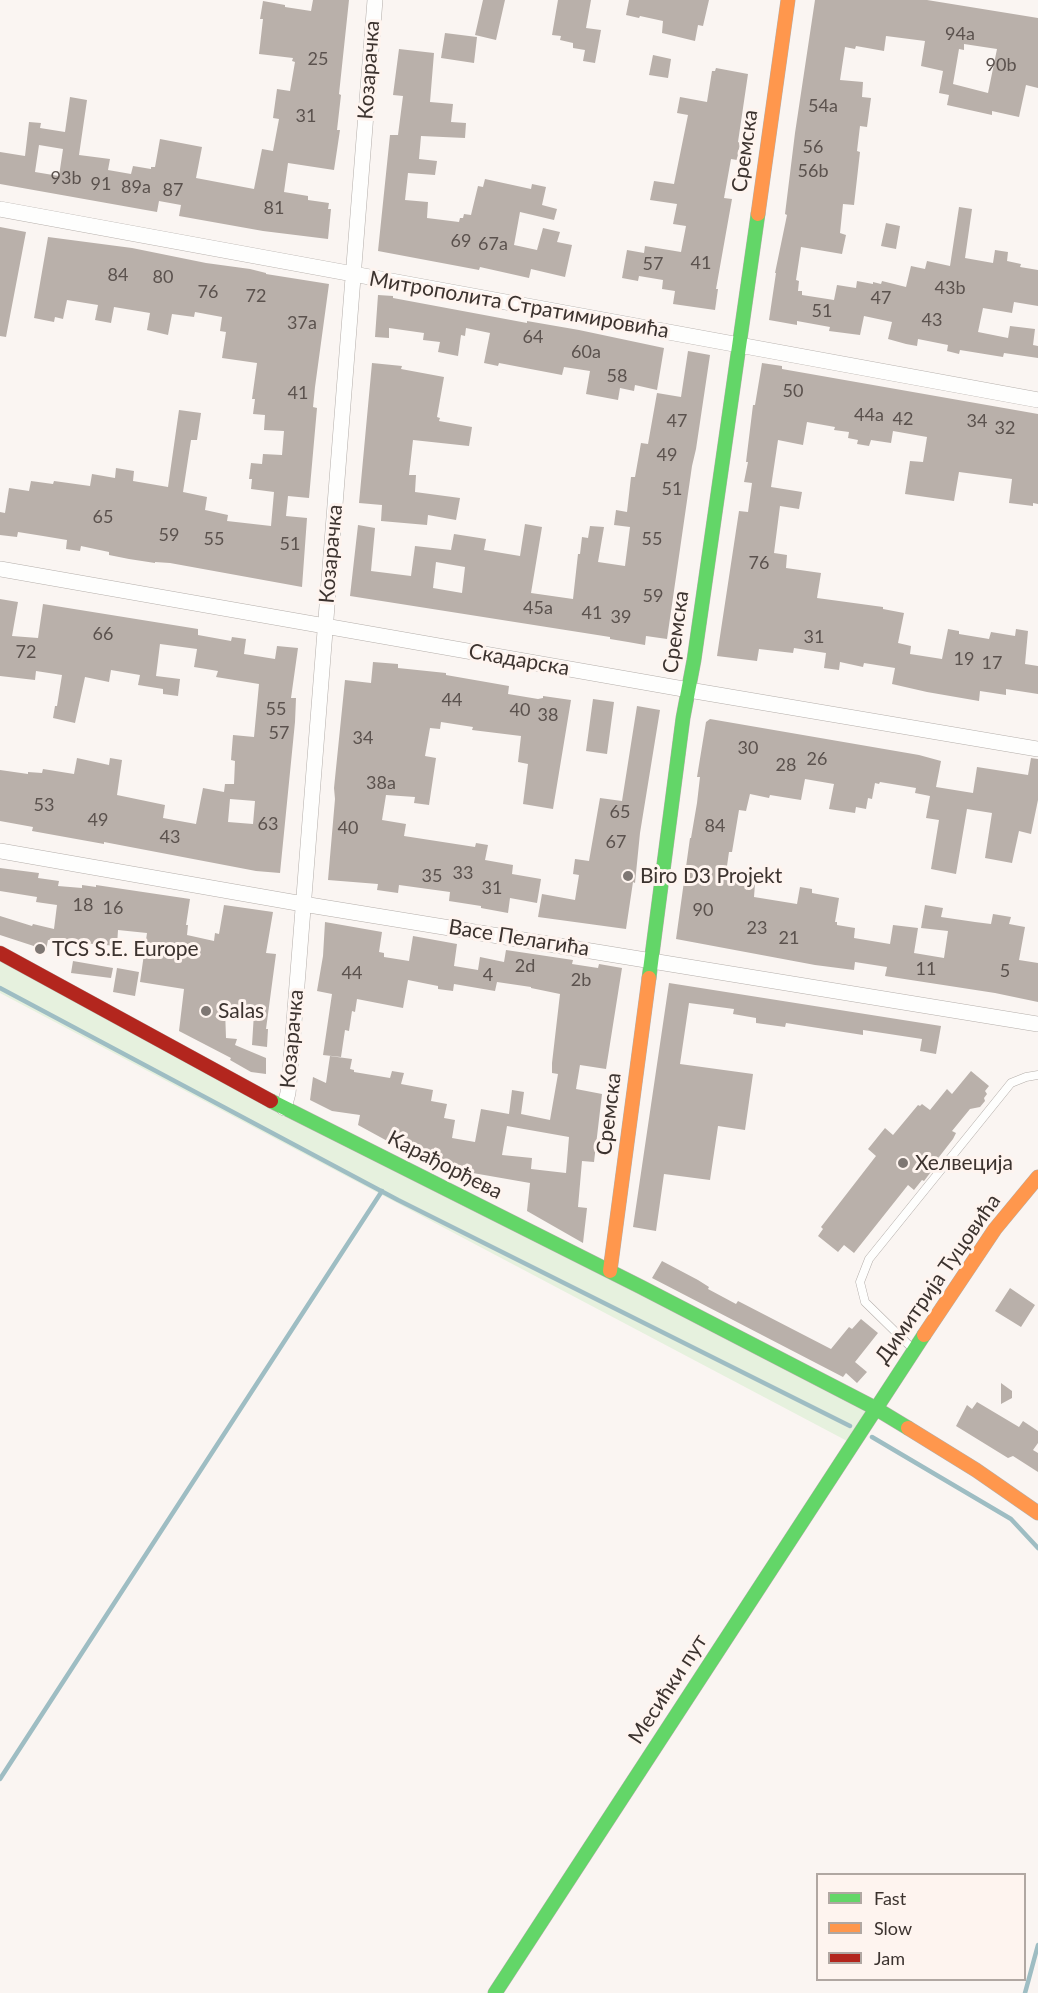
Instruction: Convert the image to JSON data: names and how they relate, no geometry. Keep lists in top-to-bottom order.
{
  "streets": {
    "street": [
      "Козарачка",
      "Сремска",
      "Митрополита Стратимировића",
      "Скадарска",
      "Васе Пелагића",
      "Карађорђева",
      "Димитрија Туцовића",
      "Месићки пут"
    ]
  },
  "crossings": [
    ["Козарачка", "Митрополита Стратимировића"],
    ["Козарачка", "Скадарска"],
    ["Козарачка", "Васе Пелагића"],
    ["Козарачка", "Карађорђева"],
    ["Сремска", "Митрополита Стратимировића"],
    ["Сремска", "Скадарска"],
    ["Сремска", "Васе Пелагића"],
    ["Сремска", "Карађорђева"],
    ["Карађорђева", "Димитрија Туцовића"],
    ["Карађорђева", "Месићки пут"],
    ["Димитрија Туцовића", "Месићки пут"]
  ],
  "places": [
    "Biro D3 Projekt",
    "TCS S.E. Europe",
    "Salas",
    "Хелвеција"
  ],
  "house_numbers": [
    "94a",
    "25",
    "90b",
    "54a",
    "31",
    "56",
    "56b",
    "93b",
    "91",
    "89a",
    "87",
    "81",
    "69",
    "67a",
    "41",
    "57",
    "84",
    "80",
    "43b",
    "76",
    "72",
    "47",
    "51",
    "43",
    "37a",
    "64",
    "60a",
    "58",
    "50",
    "41",
    "44a",
    "42",
    "47",
    "34",
    "32",
    "49",
    "51",
    "65",
    "59",
    "55",
    "55",
    "51",
    "76",
    "59",
    "45a",
    "41",
    "39",
    "66",
    "31",
    "72",
    "19",
    "17",
    "44",
    "55",
    "40",
    "38",
    "57",
    "34",
    "30",
    "26",
    "28",
    "38a",
    "53",
    "65",
    "49",
    "63",
    "84",
    "40",
    "43",
    "67",
    "33",
    "35",
    "31",
    "18",
    "16",
    "90",
    "23",
    "21",
    "2d",
    "11",
    "5",
    "44",
    "4",
    "2b"
  ],
  "legend": ["Fast", "Slow", "Jam"]
}
